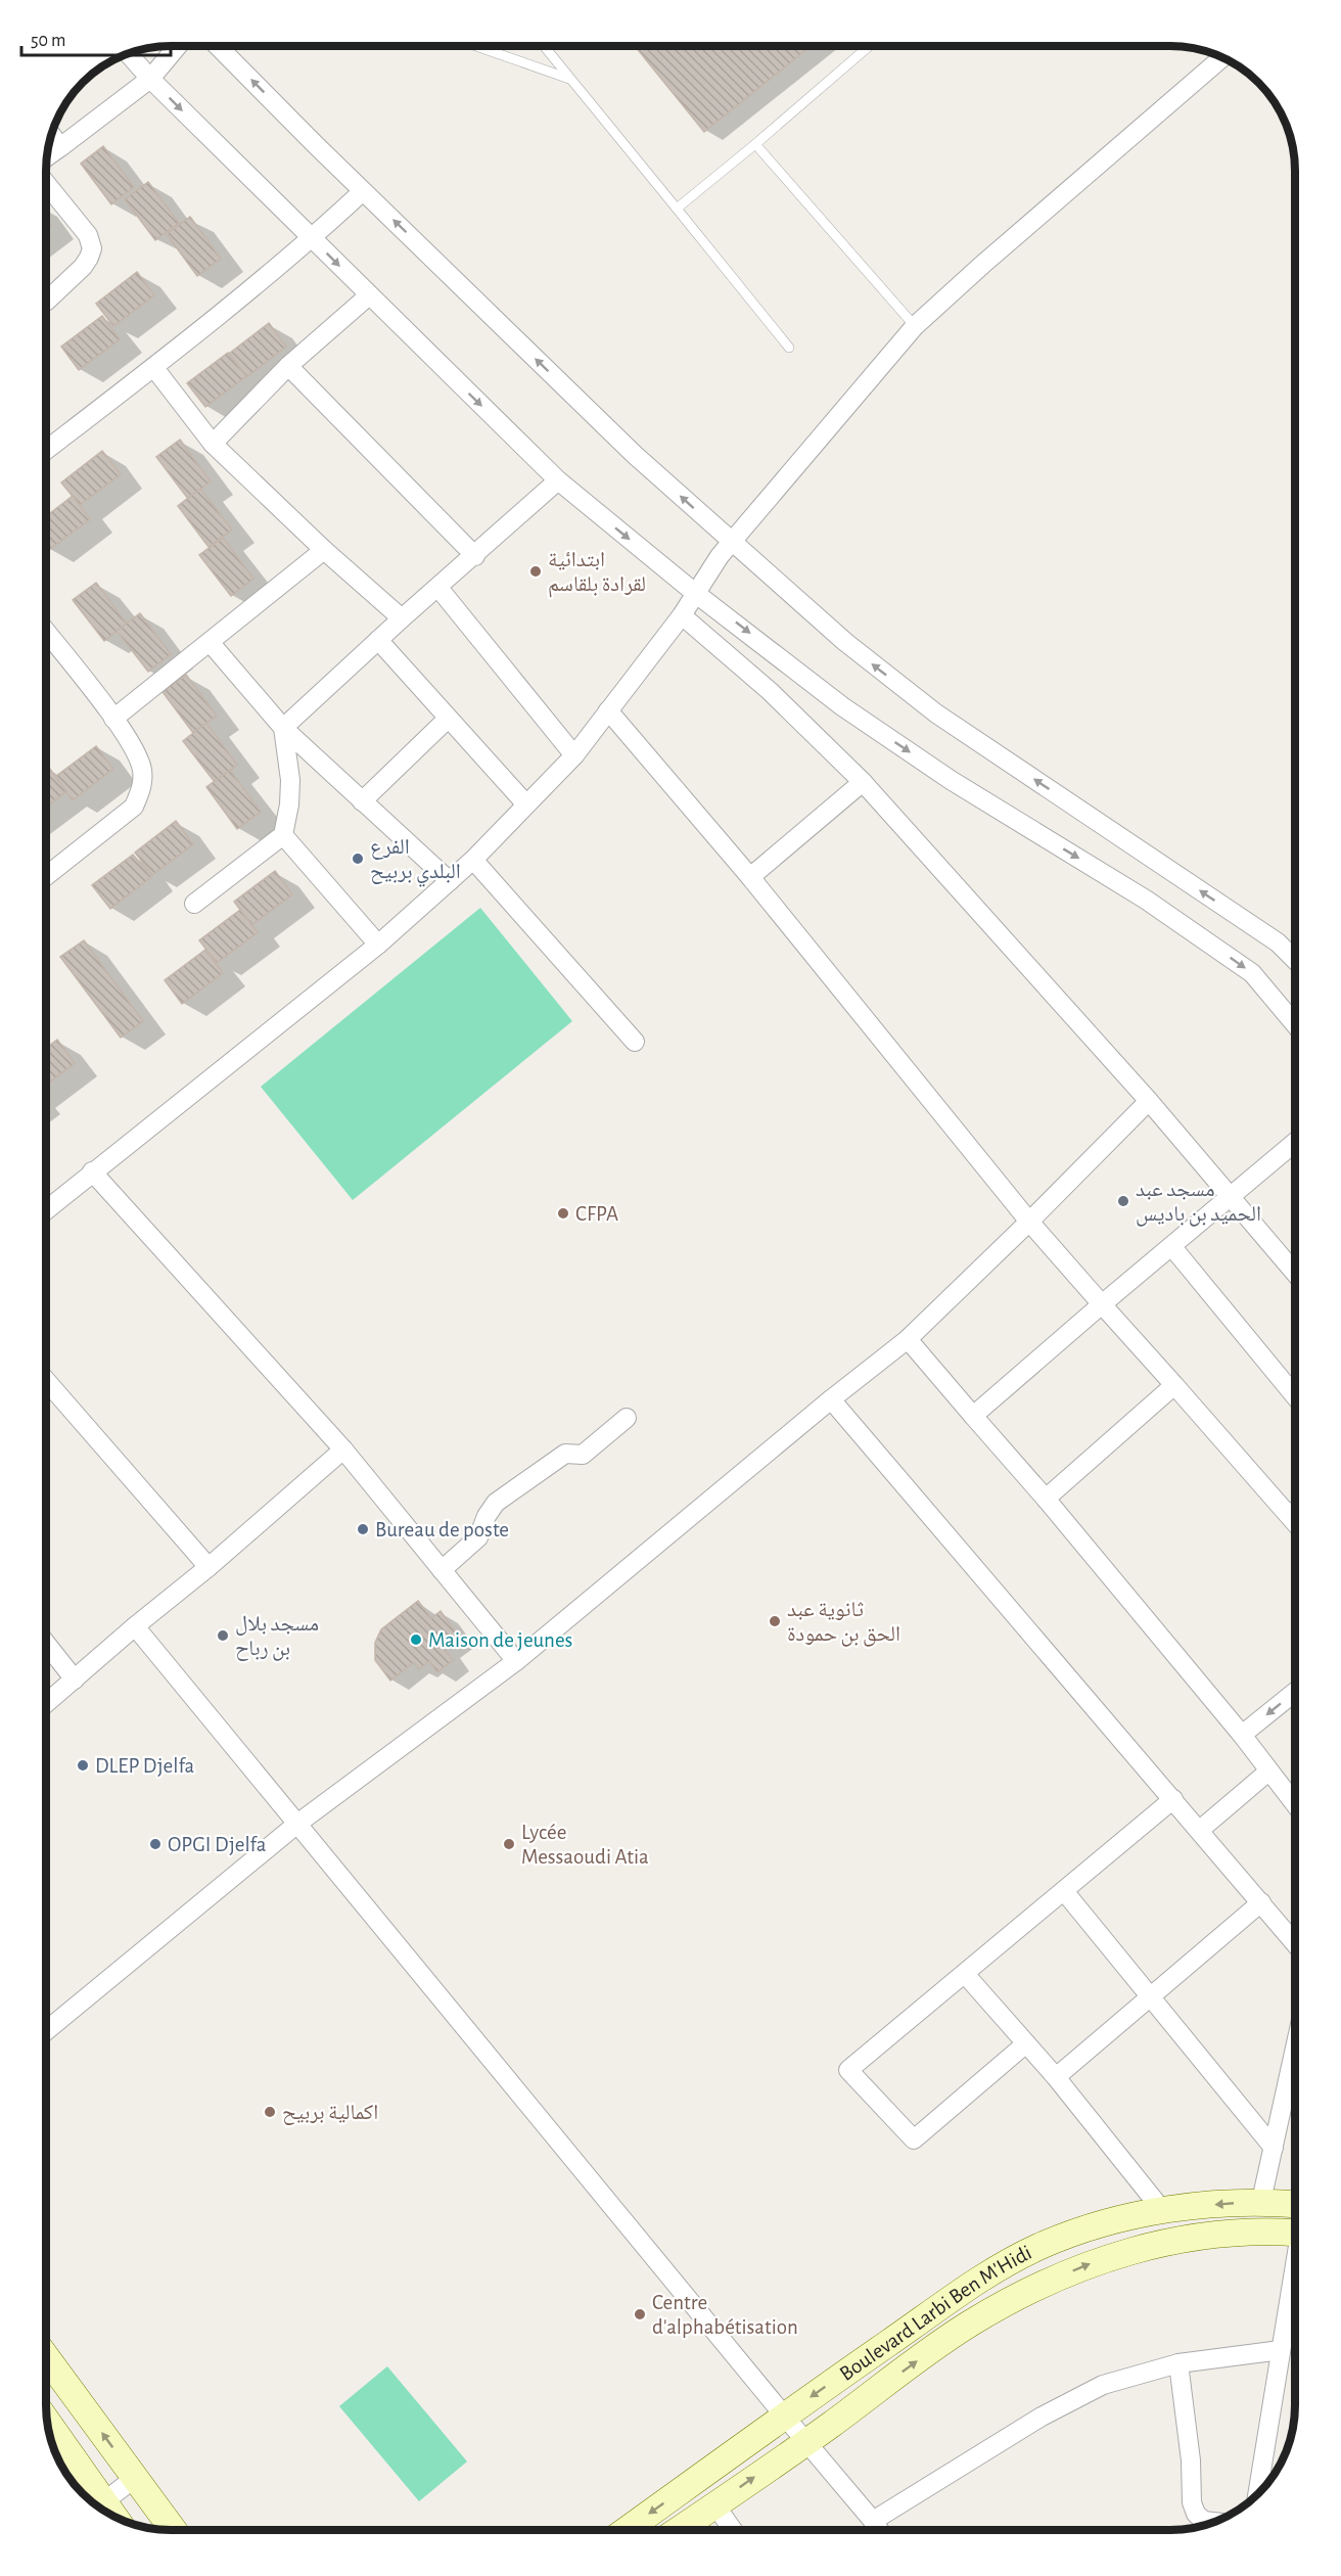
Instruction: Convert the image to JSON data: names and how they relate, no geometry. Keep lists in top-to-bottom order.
{
  "streets": {
    "main road": ["Boulevard Larbi Ben M'Hidi"]
  },
  "places": [
    "ابتدائية لقرادة بلقاسم",
    "الفرع البلدي بربيح",
    "مسجد عبد الحميد بن باديس",
    "CFPA",
    "Bureau de poste",
    "ثانوية عبد الحق بن حمودة",
    "مسجد بلال بن رباح",
    "Maison de jeunes",
    "DLEP Djelfa",
    "OPGI Djelfa",
    "Lycée Messaoudi Atia",
    "اكمالية بربيح",
    "Centre d'alphabétisation"
  ],
  "scale_bar": "50 m"
}
